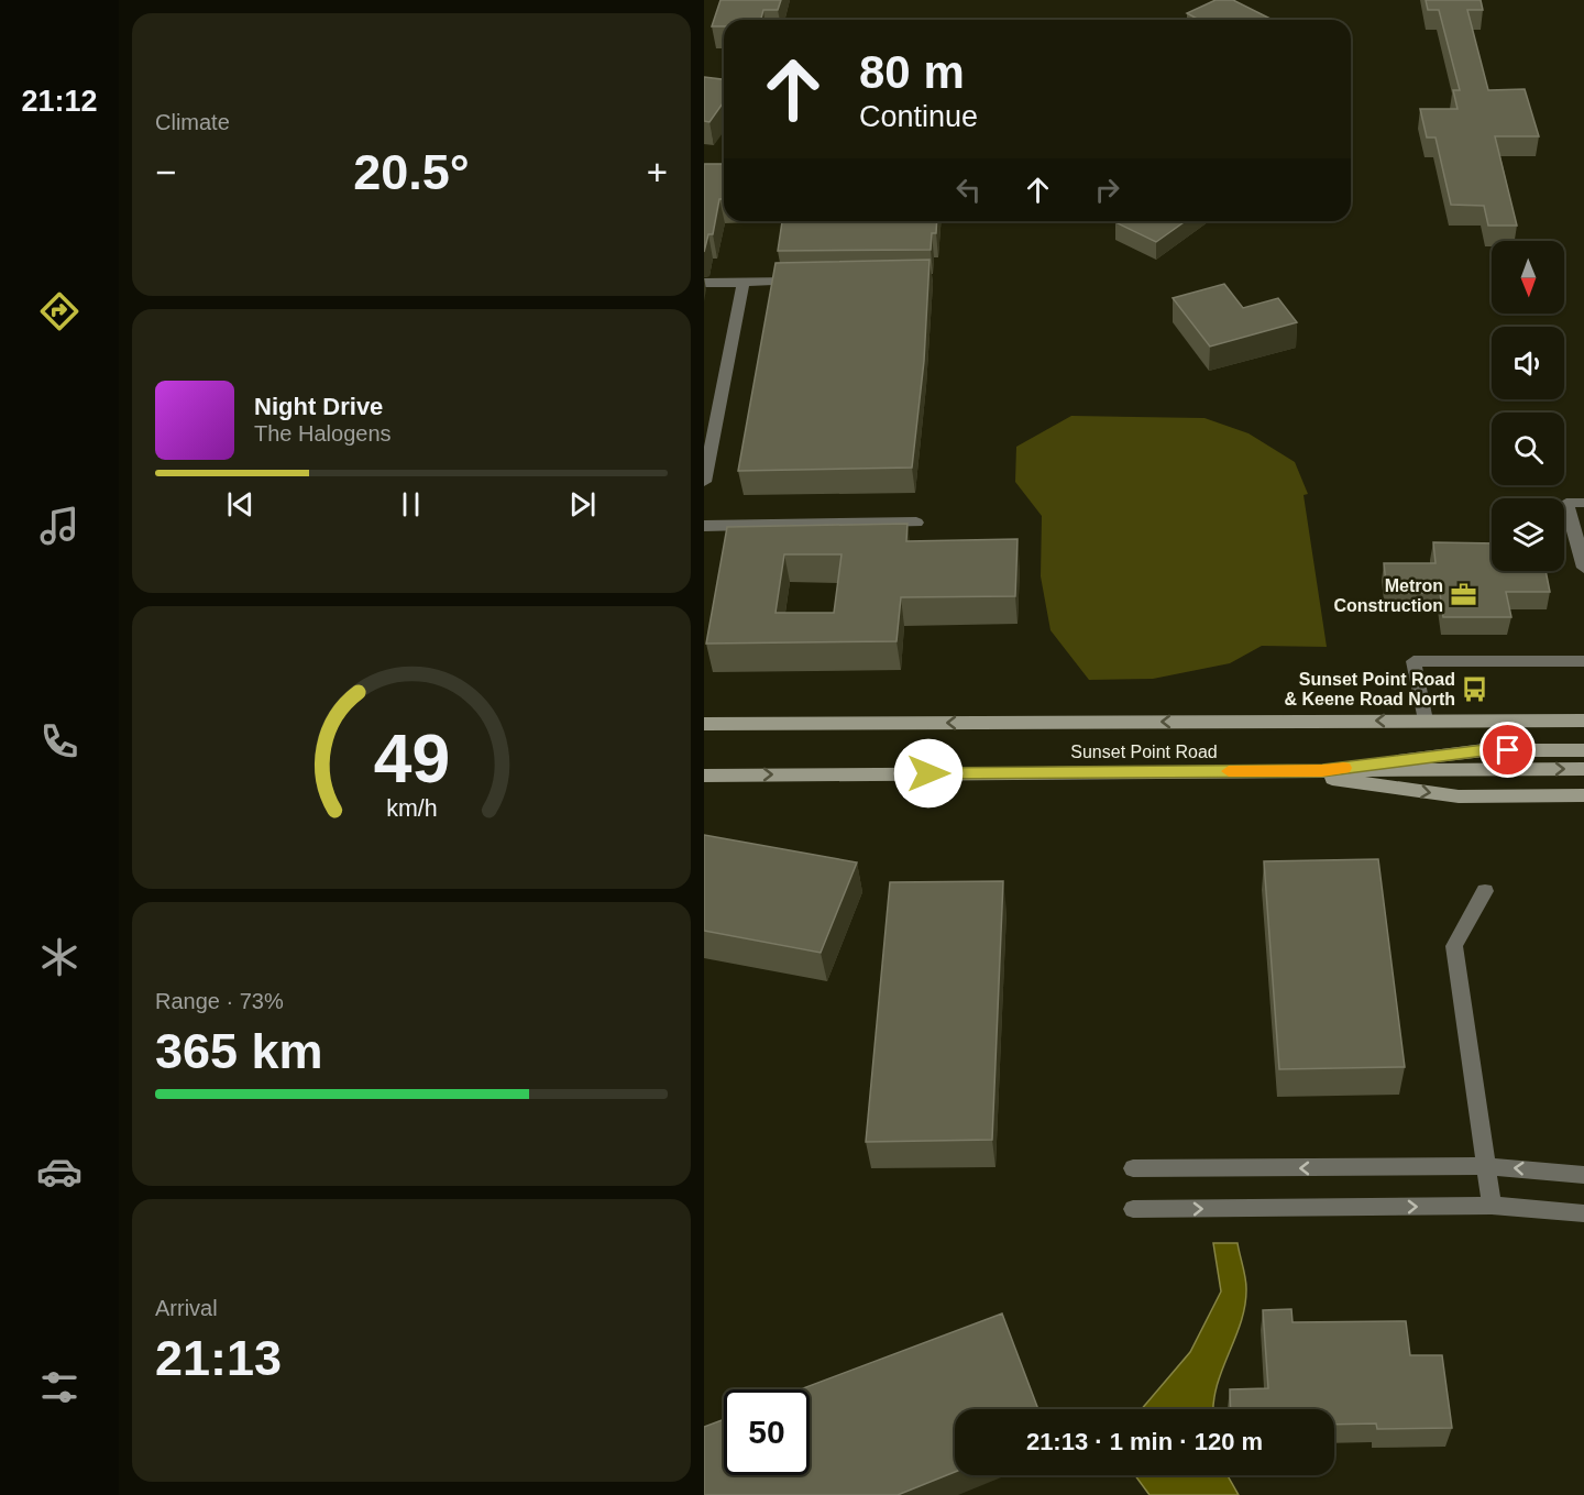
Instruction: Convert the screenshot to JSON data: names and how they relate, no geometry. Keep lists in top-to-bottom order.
{
  "streets": {
    "main road": ["Sunset Point Road"]
  },
  "places": {
    "office": ["Metron Construction"],
    "bus stop": ["Sunset Point Road & Keene Road North"]
  },
  "north": "bottom",
  "page": {
    "tabs": "21:12",
    "tile": [
      "Climate",
      ["Range · 73%", "365 km"],
      ["Arrival", "21:13"]
    ],
    "turn": ["80 m", "Continue"],
    "heat": ["−", "20.5°", "+"],
    "song": ["Night Drive", "The Halogens"],
    "limit": "50",
    "trip": "21:13 · 1 min · 120 m",
    "gauge": ["49", "km/h"]
  }
}
